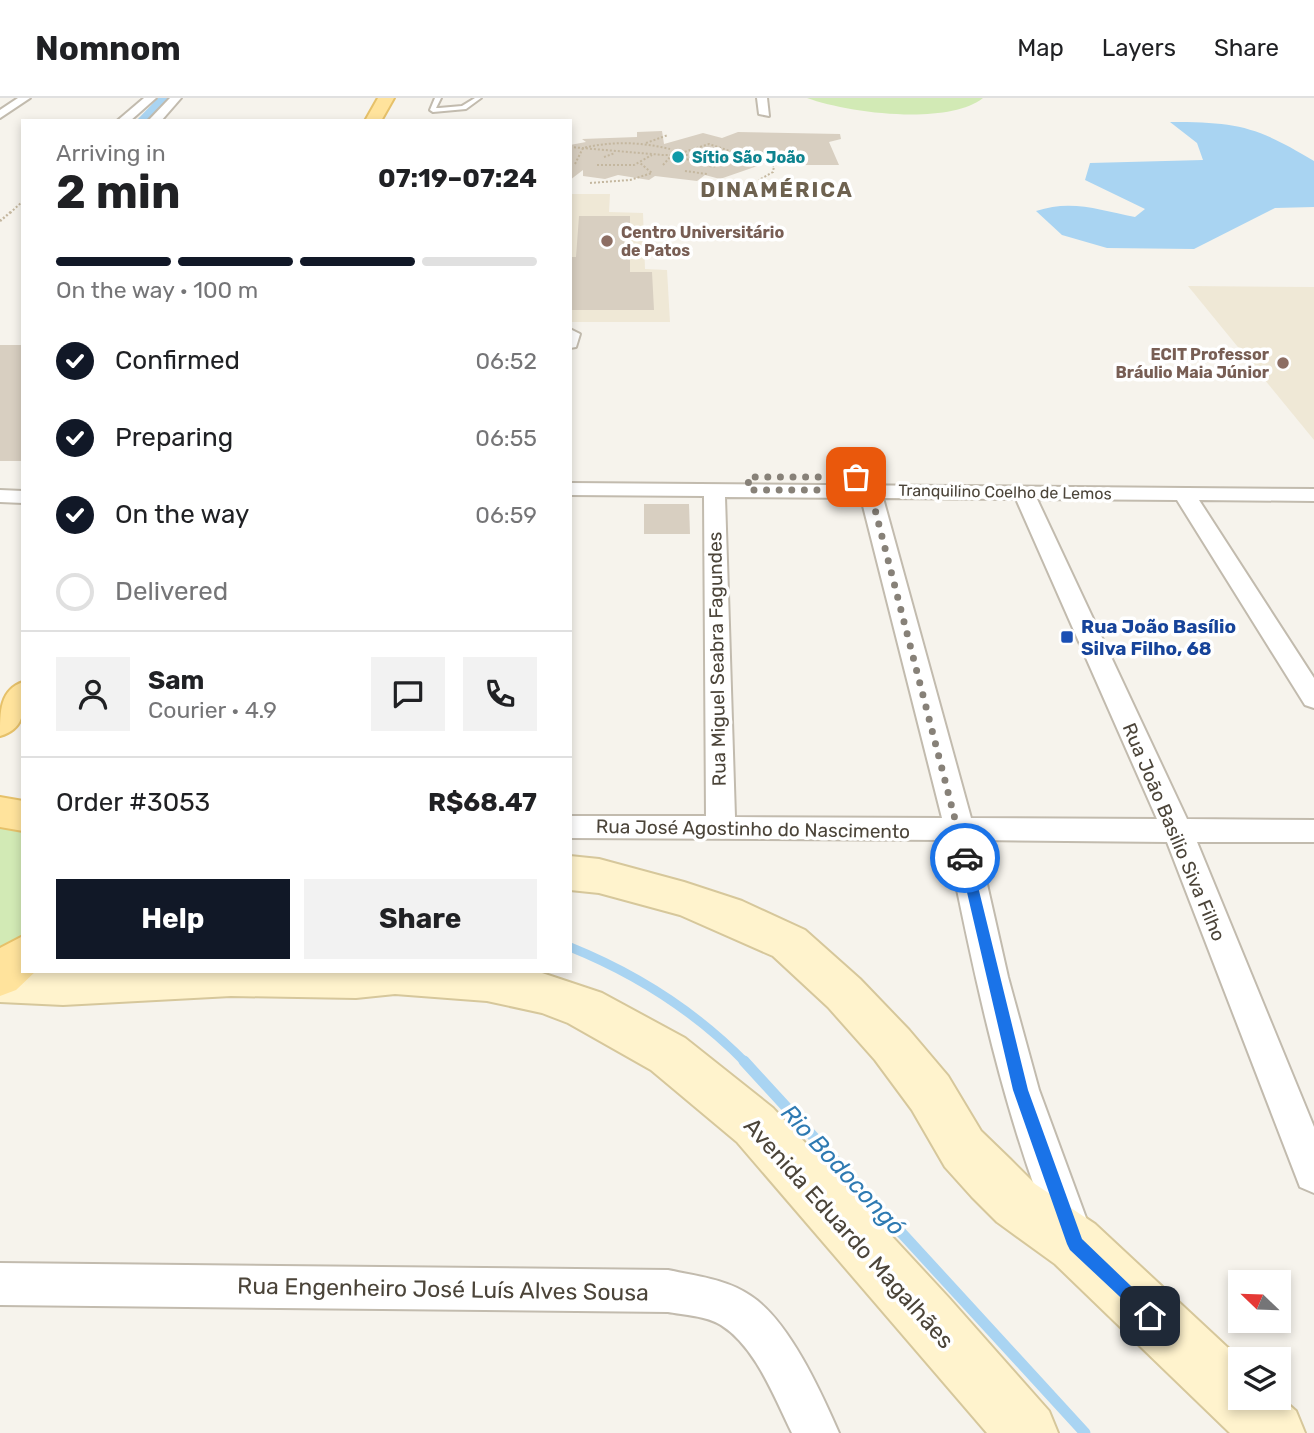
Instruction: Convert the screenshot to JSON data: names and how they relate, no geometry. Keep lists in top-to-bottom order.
{
  "streets": {
    "street": [
      "Tranquilino Coelho de Lemos",
      "Rua Miguel Seabra Fagundes",
      "Rua José Agostinho do Nascimento",
      "Rua João Basilio Siva Filho",
      "Avenida Eduardo Magalhães",
      "Rua Engenheiro José Luís Alves Sousa"
    ]
  },
  "crossings": [
    ["Tranquilino Coelho de Lemos", "Rua Miguel Seabra Fagundes"],
    ["Tranquilino Coelho de Lemos", "Rua João Basilio Siva Filho"],
    ["Rua Miguel Seabra Fagundes", "Rua José Agostinho do Nascimento"],
    ["Rua José Agostinho do Nascimento", "Rua João Basilio Siva Filho"]
  ],
  "districts": ["DINAMÉRICA"],
  "water": ["Rio Bodocongó"],
  "places": {
    "other": ["Sítio São João", "Centro Universitário de Patos", "ECIT Professor Bráulio Maia Júnior"],
    "transit": ["Rua João Basílio Silva Filho, 68"]
  },
  "north": "top left",
  "page": {
    "header": "Nomnom",
    "nav": ["Map", "Layers", "Share"],
    "heading": ["2 min", "Arriving in", "07:19–07:24"],
    "panel": [
      "Sam",
      "Courier · 4.9",
      "Order #3053",
      "R$68.47"
    ],
    "bar": "On the way · 100 m",
    "list": [
      ["Confirmed", "06:52"],
      ["Preparing", "06:55"],
      ["On the way", "06:59"],
      "Delivered"
    ],
    "buttons": ["Help", "Share"]
  }
}
